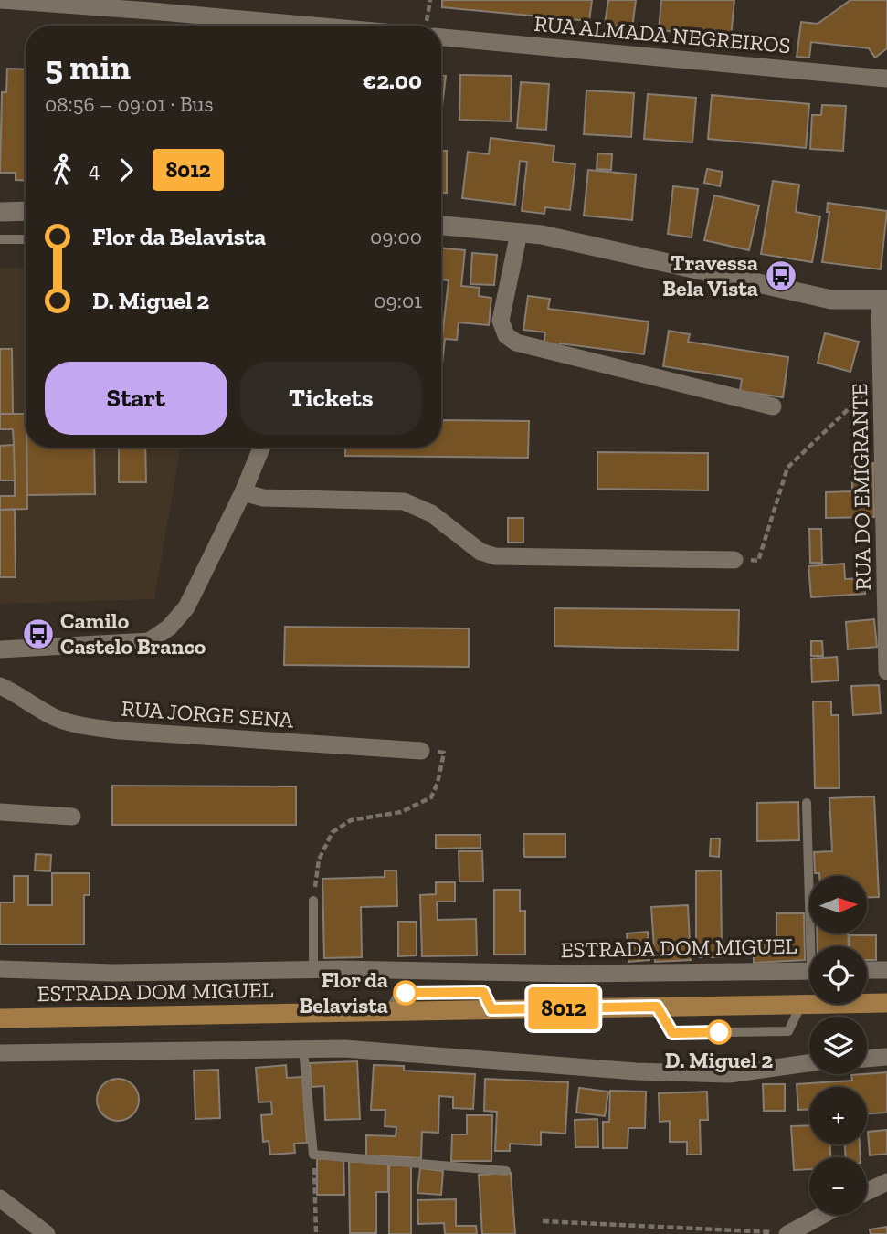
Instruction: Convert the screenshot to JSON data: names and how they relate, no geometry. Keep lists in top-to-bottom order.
{
  "streets": {
    "main road": ["ESTRADA DOM MIGUEL"],
    "street": ["RUA ALMADA NEGREIROS", "RUA DO EMIGRANTE", "RUA JORGE SENA"]
  },
  "places": {
    "bus stop": ["Travessa Bela Vista", "Camilo Castelo Branco"],
    "other": ["Flor da Belavista", "D. Miguel 2"]
  },
  "lines": ["bus line 8012"],
  "north": "right",
  "page": {
    "on_map": "8012",
    "heading": ["5 min", "08:56 – 09:01 · Bus", "€2.00"],
    "legs": ["4", "8012"],
    "list": [
      {
        "name": "Flor da Belavista",
        "value": "09:00"
      },
      {
        "name": "D. Miguel 2",
        "value": "09:01"
      }
    ],
    "buttons": ["Start", "Tickets"],
    "map_buttons": ["+", "−"]
  }
}
